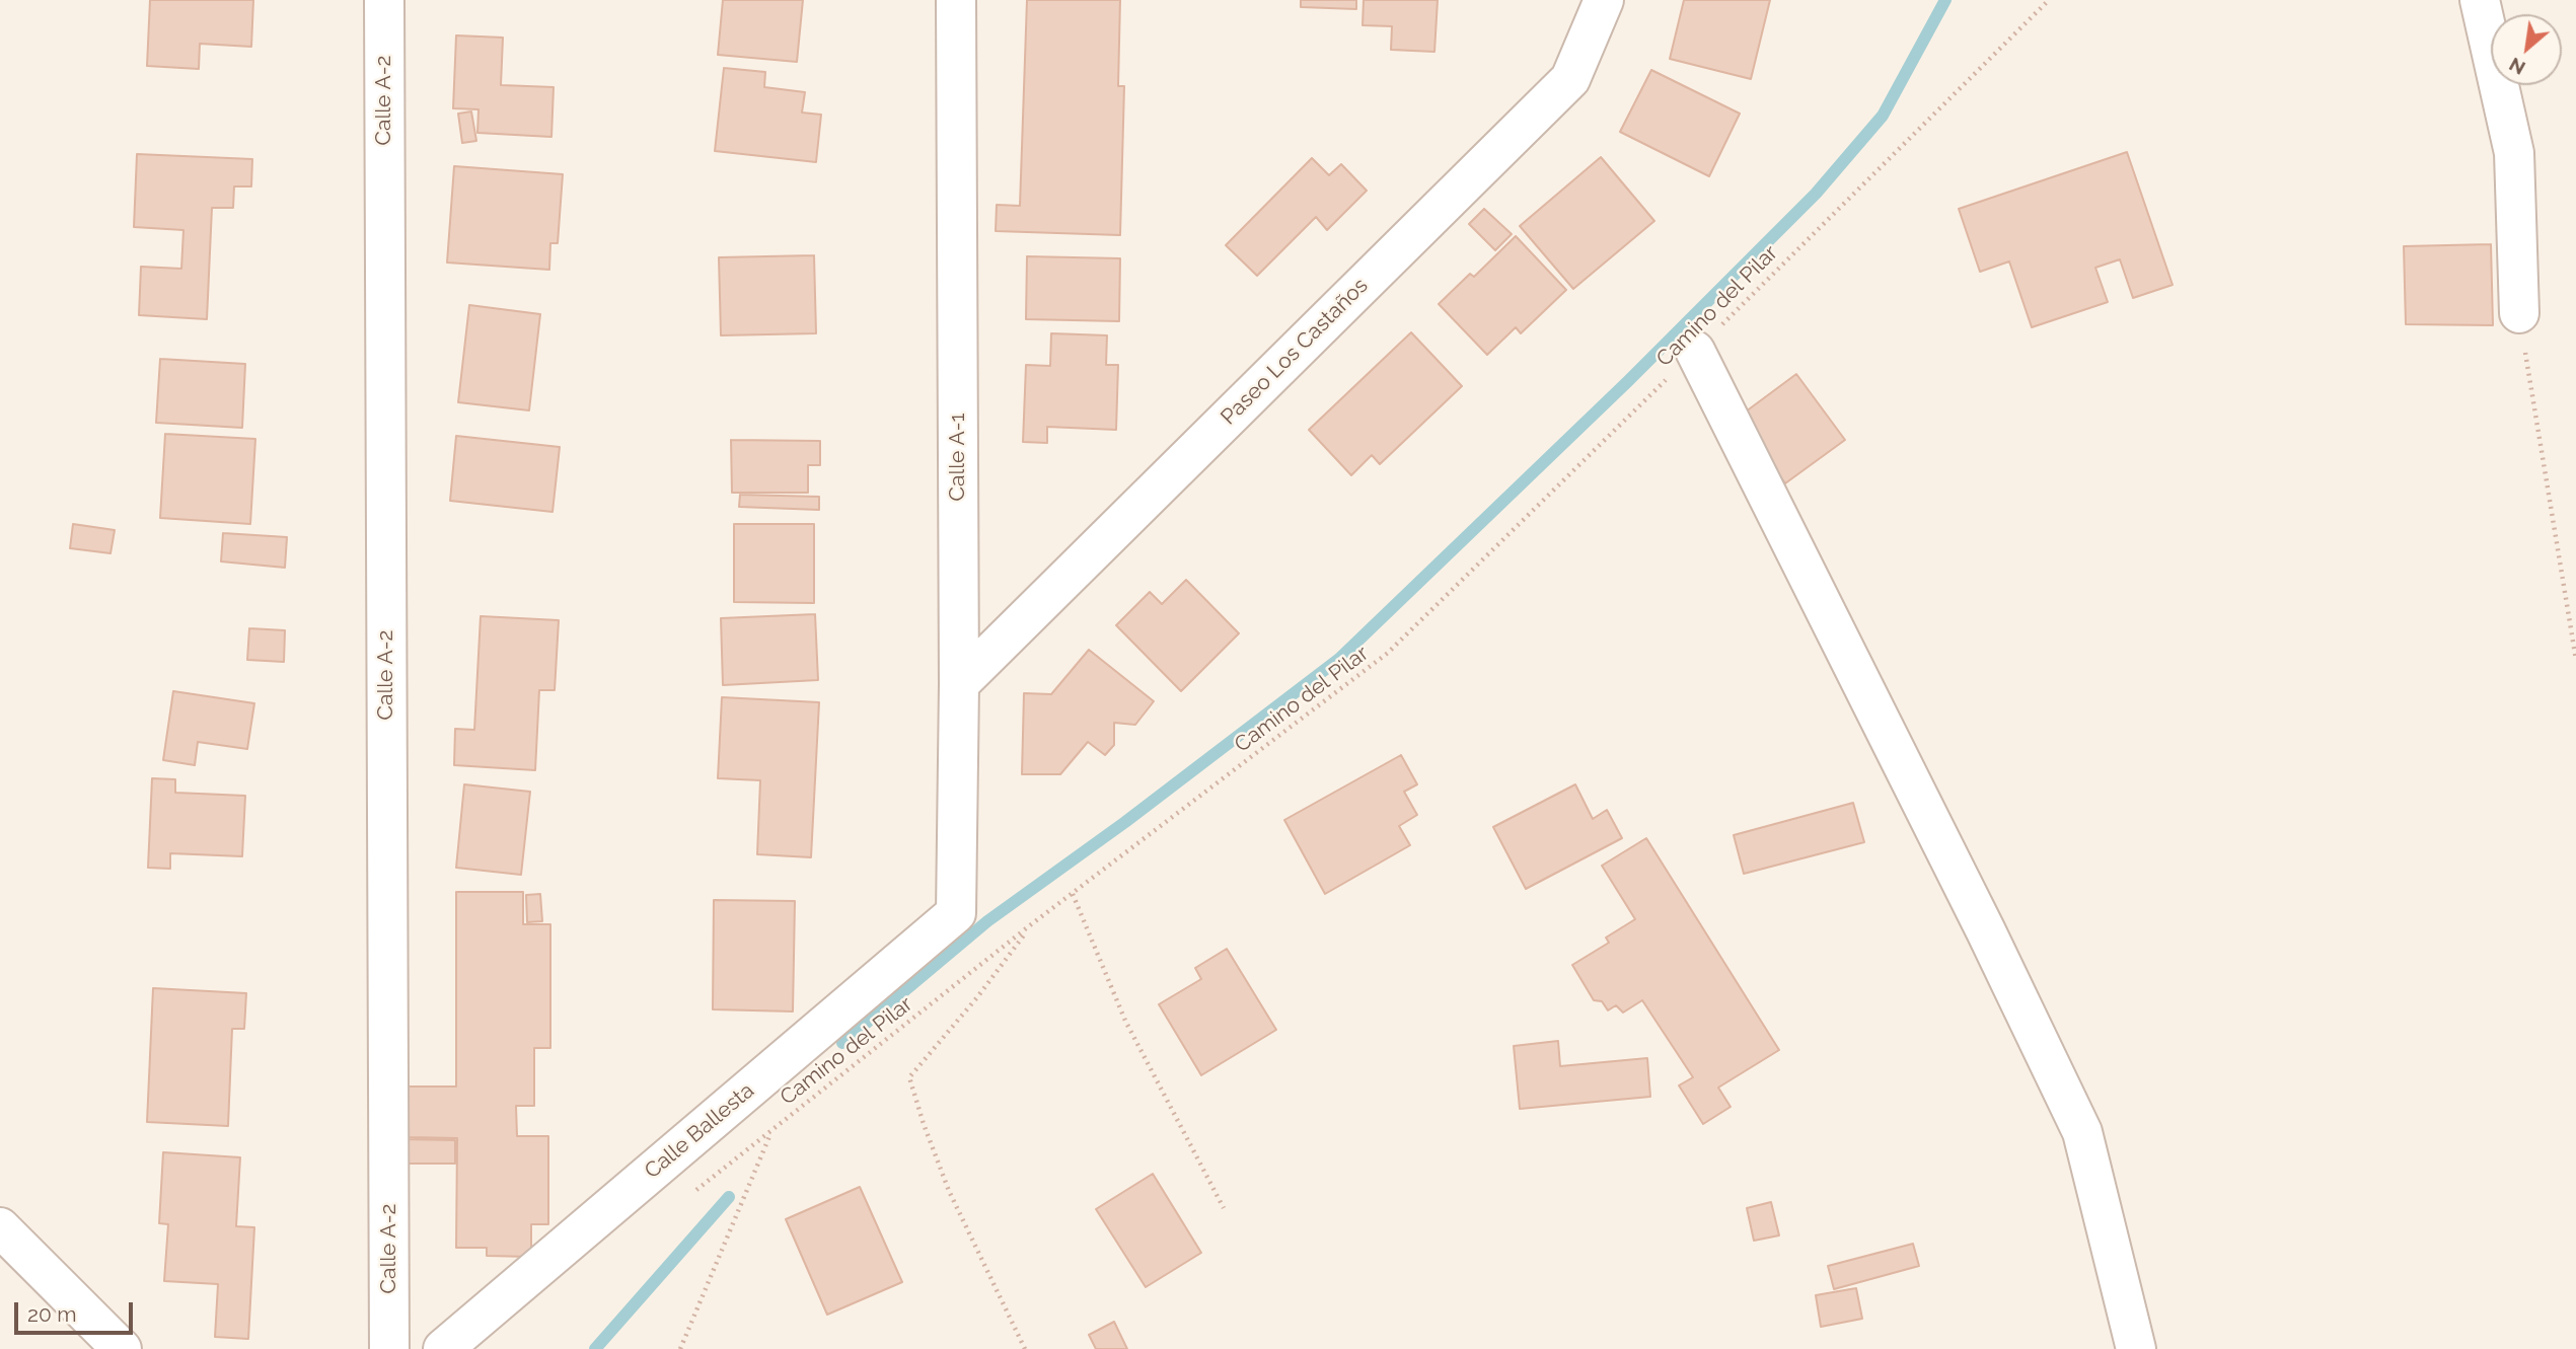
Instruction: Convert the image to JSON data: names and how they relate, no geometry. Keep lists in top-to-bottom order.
{
  "streets": {
    "street": [
      "Calle A-2",
      "Paseo Los Castaños",
      "Calle A-1",
      "Calle Ballesta"
    ],
    "path": ["Camino del Pilar"]
  },
  "crossings": [
    ["Paseo Los Castaños", "Calle A-1"],
    ["Calle A-1", "Calle Ballesta"]
  ],
  "scale_bar": "20 m",
  "north": "bottom left"
}
